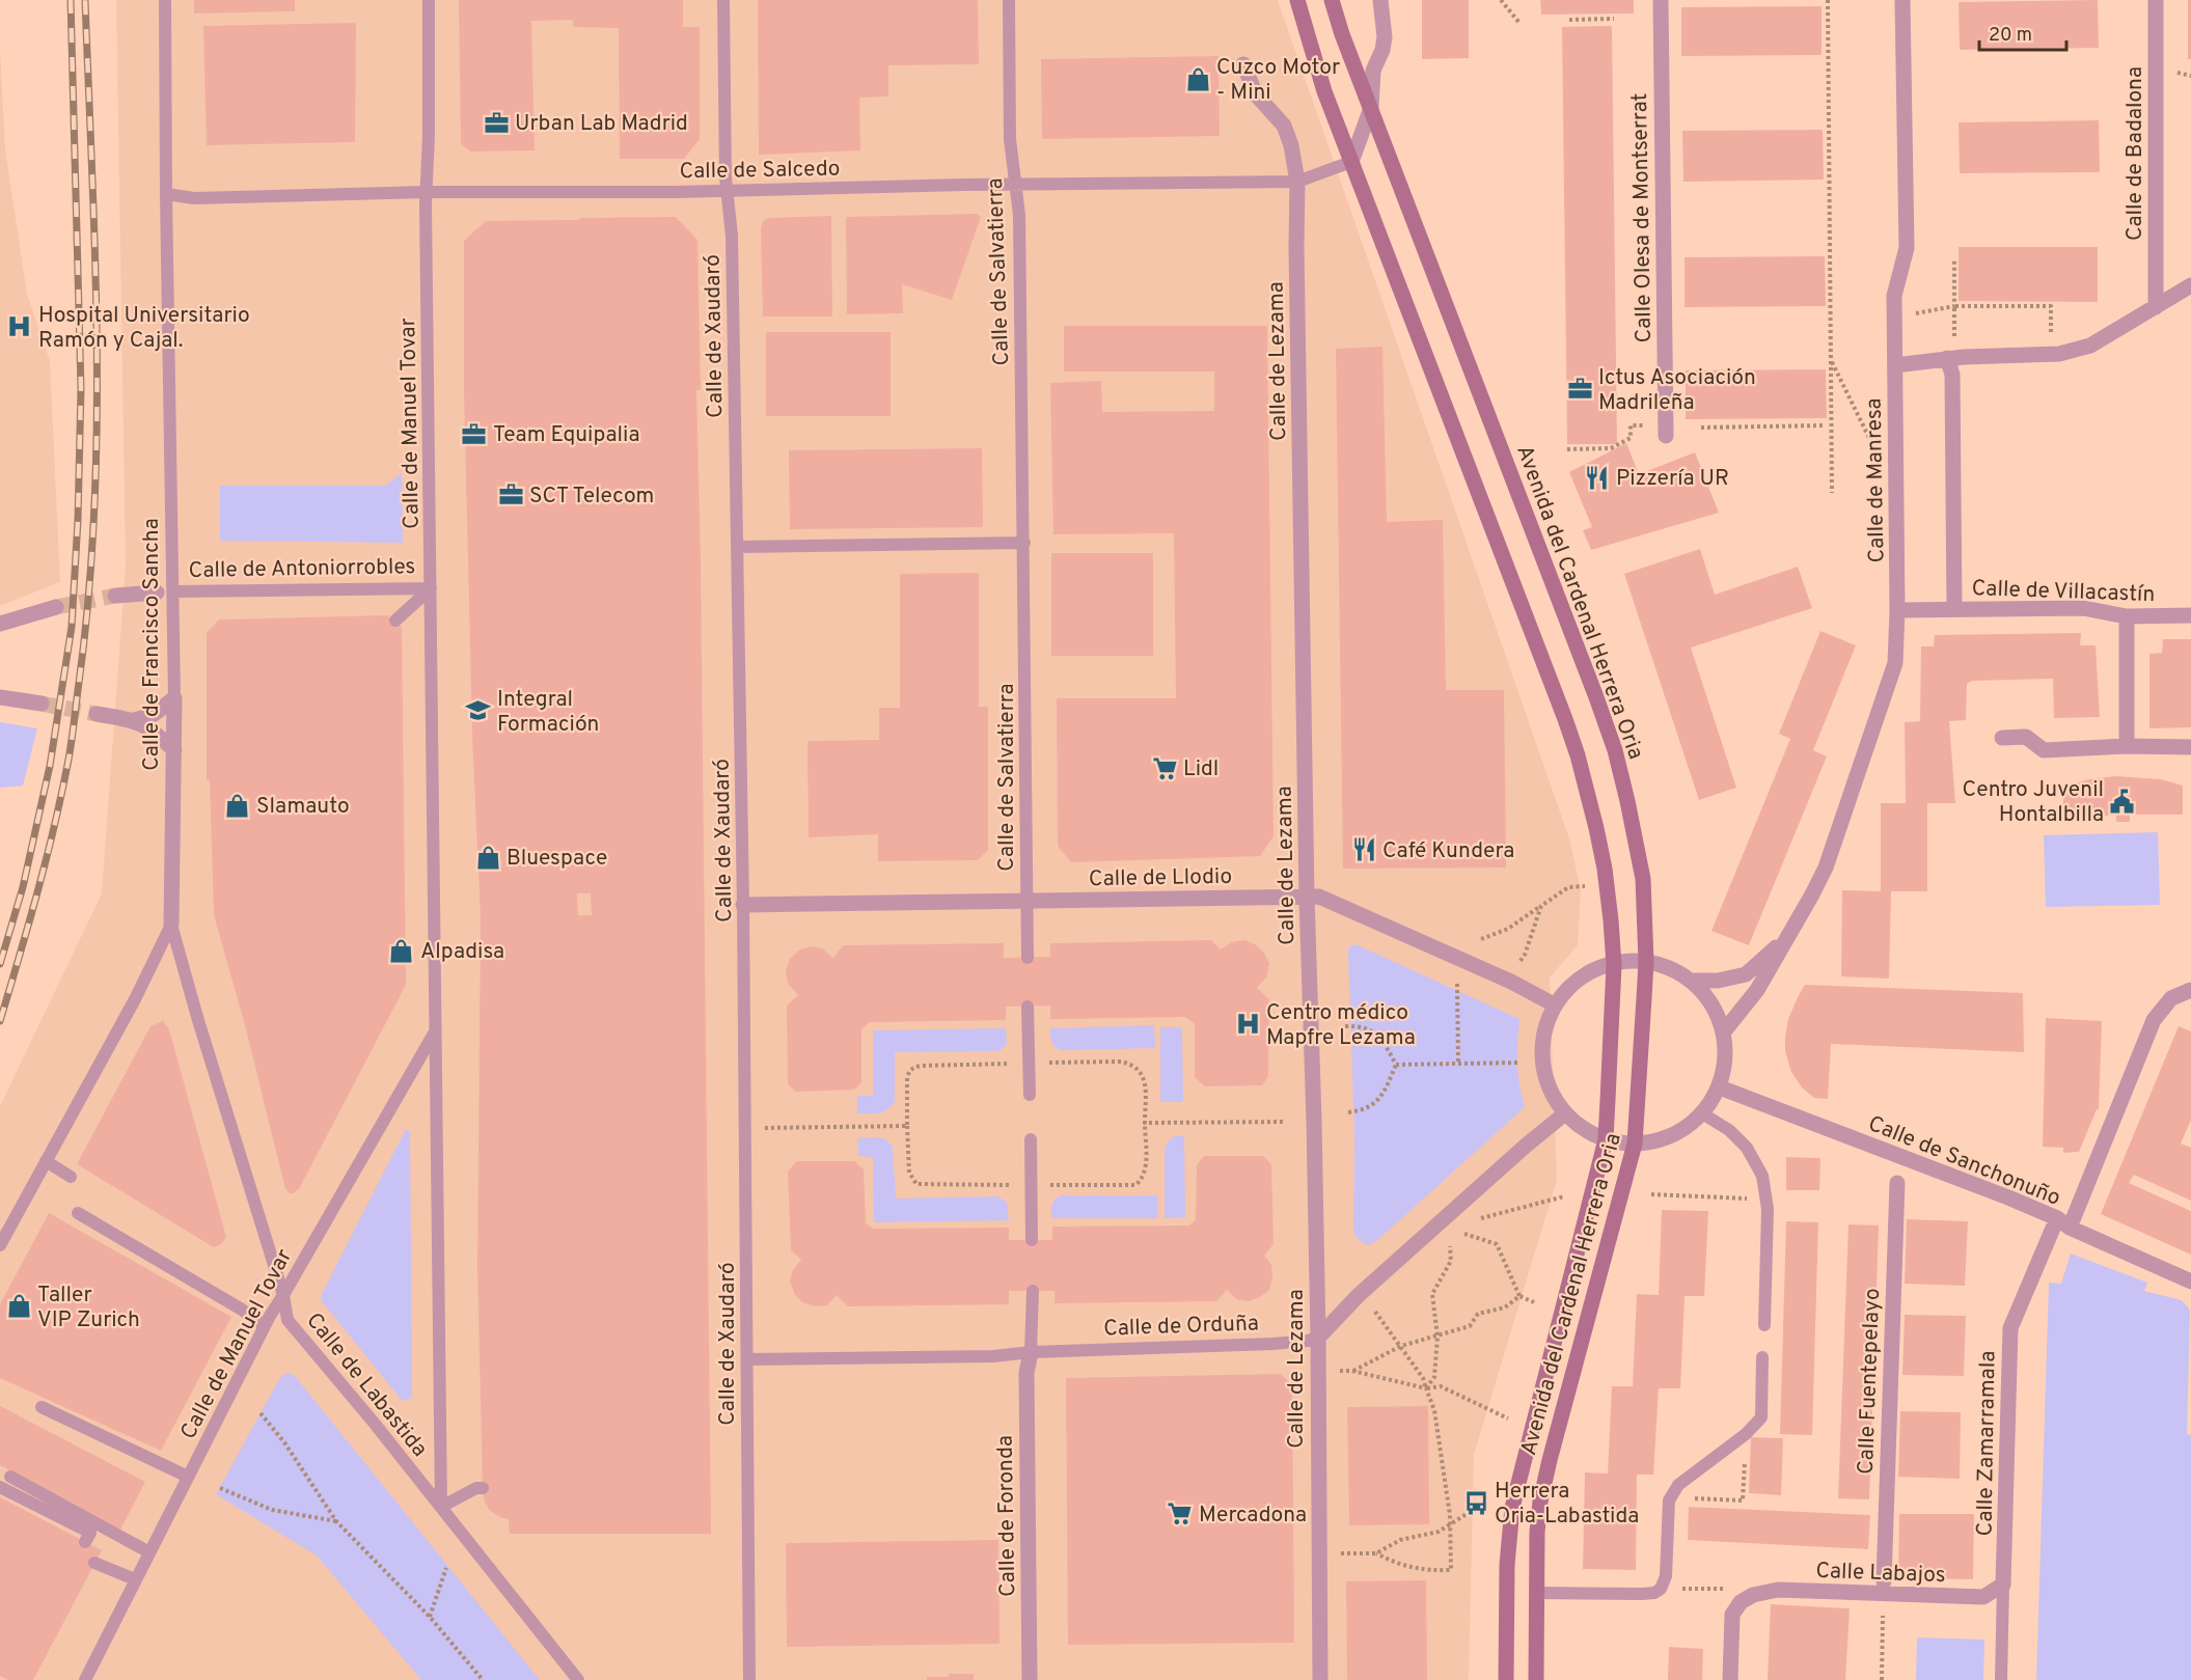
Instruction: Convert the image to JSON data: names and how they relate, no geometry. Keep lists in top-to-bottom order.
{
  "streets": {
    "main road": ["Avenida del Cardenal Herrera Oria"],
    "street": [
      "Calle de Badalona",
      "Calle Olesa de Montserrat",
      "Calle de Lezama",
      "Calle de Manresa",
      "Calle de Antoniorrobles",
      "Calle de Villacastín",
      "Calle de Francisco Sancha",
      "Calle de Llodio",
      "Calle de Sanchonuño",
      "Calle Fuentepelayo",
      "Calle Zamarramala",
      "Calle de Foronda",
      "Calle Labajos"
    ],
    "lane": [
      "Calle de Salcedo",
      "Calle de Salvatierra",
      "Calle de Xaudaró",
      "Calle de Manuel Tovar",
      "Calle de Orduña",
      "Calle de Labastida"
    ]
  },
  "crossings": [
    ["Calle de Salcedo", "Calle de Salvatierra"],
    ["Calle de Salcedo", "Calle de Xaudaró"],
    ["Calle de Salcedo", "Calle de Lezama"],
    ["Calle de Salcedo", "Calle de Manuel Tovar"],
    ["Calle de Salcedo", "Avenida del Cardenal Herrera Oria"],
    ["Calle de Salcedo", "Calle de Francisco Sancha"],
    ["Calle de Salvatierra", "Calle de Llodio"],
    ["Calle de Xaudaró", "Calle de Llodio"],
    ["Calle de Xaudaró", "Calle de Orduña"],
    ["Calle de Lezama", "Calle de Llodio"],
    ["Calle de Lezama", "Calle de Orduña"],
    ["Calle de Manuel Tovar", "Calle de Antoniorrobles"],
    ["Calle de Manuel Tovar", "Calle de Labastida"],
    ["Calle de Manresa", "Calle de Villacastín"],
    ["Calle de Antoniorrobles", "Calle de Francisco Sancha"],
    ["Calle de Francisco Sancha", "Calle de Labastida"],
    ["Calle de Sanchonuño", "Calle Zamarramala"],
    ["Calle de Orduña", "Calle de Foronda"],
    ["Calle Zamarramala", "Calle Labajos"]
  ],
  "places": {
    "shop": [
      "Cuzco Motor - Mini",
      "Slamauto",
      "Bluespace",
      "Alpadisa",
      "Taller VIP Zurich"
    ],
    "office": [
      "Urban Lab Madrid",
      "Ictus Asociación Madrileña",
      "Team Equipalia",
      "SCT Telecom"
    ],
    "hospital": ["Hospital Universitario Ramón y Cajal.", "Centro médico Mapfre Lezama"],
    "restaurant": ["Pizzería UR", "Café Kundera"],
    "school or university": ["Integral Formación"],
    "supermarket": ["Lidl", "Mercadona"],
    "public building": ["Centro Juvenil Hontalbilla"],
    "bus stop": ["Herrera Oria-Labastida"]
  },
  "scale_bar": "20 m"
}
